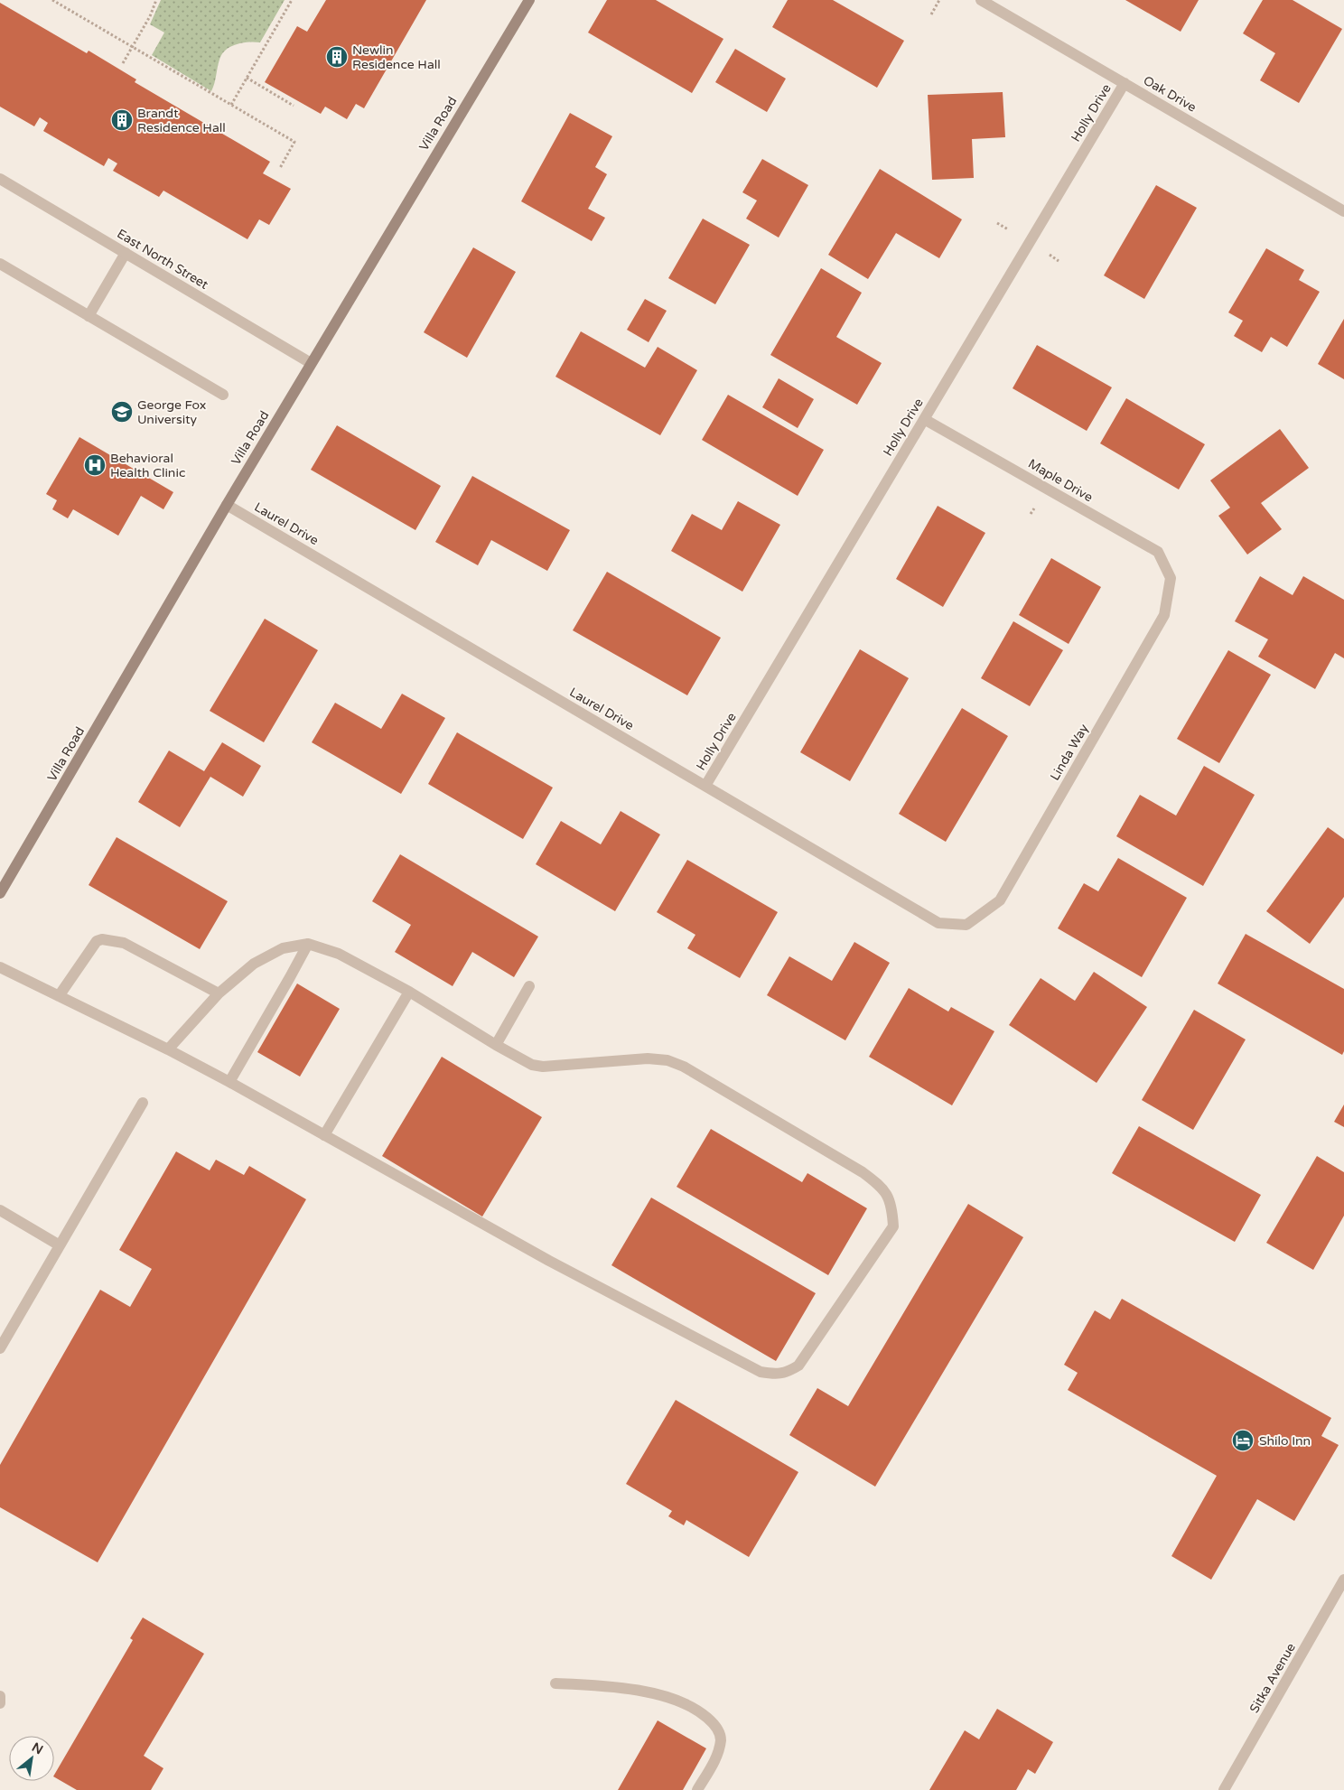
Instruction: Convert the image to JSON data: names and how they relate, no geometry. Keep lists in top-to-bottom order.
{
  "streets": {
    "main road": ["Villa Road"],
    "street": [
      "Oak Drive",
      "Holly Drive",
      "East North Street",
      "Maple Drive",
      "Laurel Drive",
      "Linda Way",
      "Sitka Avenue"
    ]
  },
  "crossings": [
    ["Oak Drive", "Holly Drive"],
    ["Holly Drive", "Maple Drive"],
    ["Holly Drive", "Laurel Drive"],
    ["Villa Road", "East North Street"],
    ["Villa Road", "Laurel Drive"],
    ["Maple Drive", "Linda Way"],
    ["Laurel Drive", "Linda Way"]
  ],
  "places": {
    "building": ["Newlin Residence Hall", "Brandt Residence Hall"],
    "school or university": ["George Fox University"],
    "hospital": ["Behavioral Health Clinic"],
    "hotel": ["Shilo Inn"]
  },
  "north": "top right"
}
